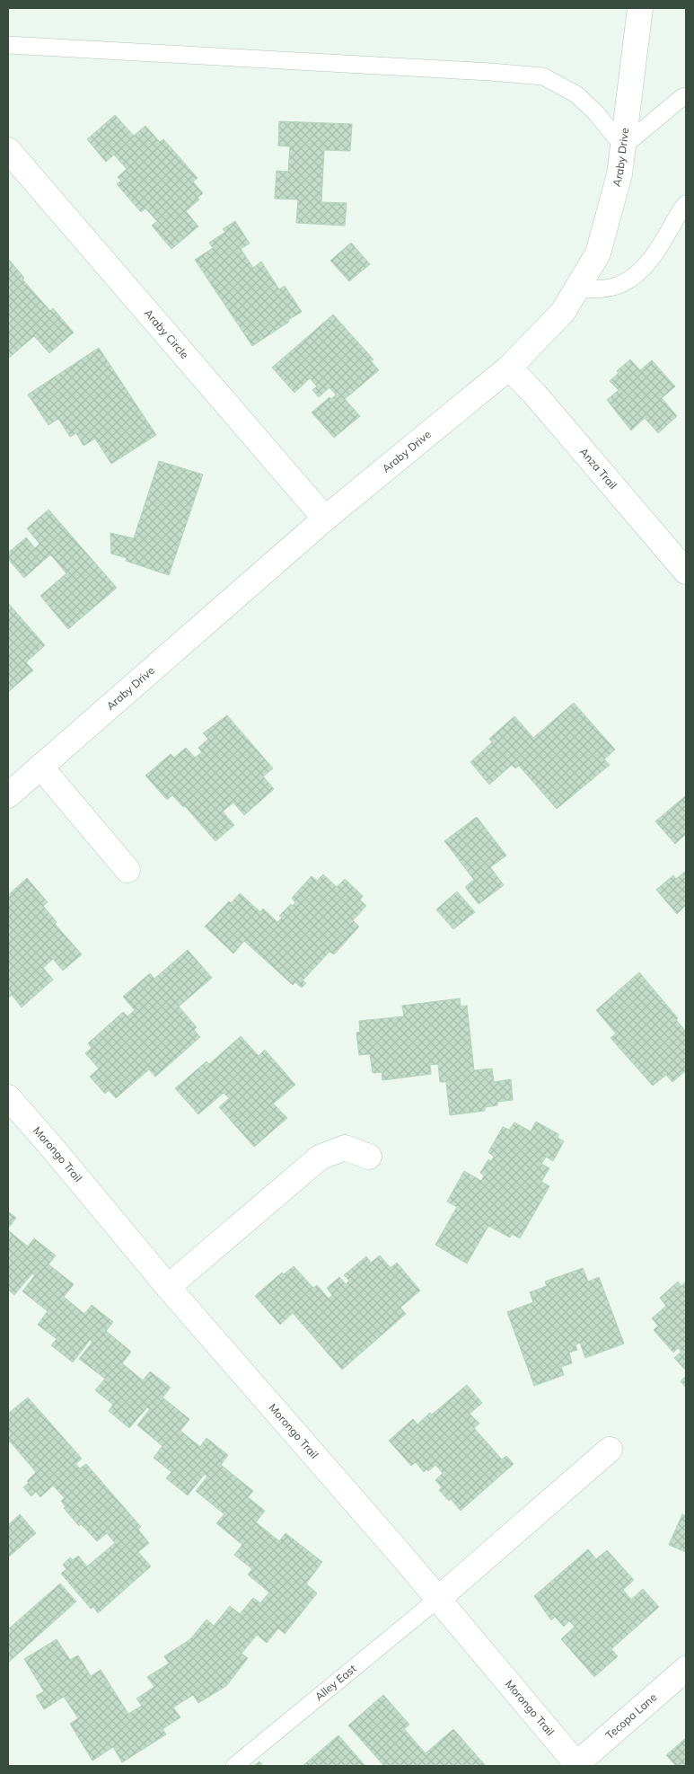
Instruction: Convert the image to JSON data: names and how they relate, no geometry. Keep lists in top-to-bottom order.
{
  "streets": {
    "street": [
      "Araby Drive",
      "Araby Circle",
      "Anza Trail",
      "Morongo Trail",
      "Tecopa Lane"
    ],
    "lane": ["Alley East"]
  },
  "crossings": [
    ["Araby Drive", "Araby Circle"],
    ["Araby Drive", "Anza Trail"],
    ["Morongo Trail", "Alley East"],
    ["Morongo Trail", "Tecopa Lane"]
  ]
}
